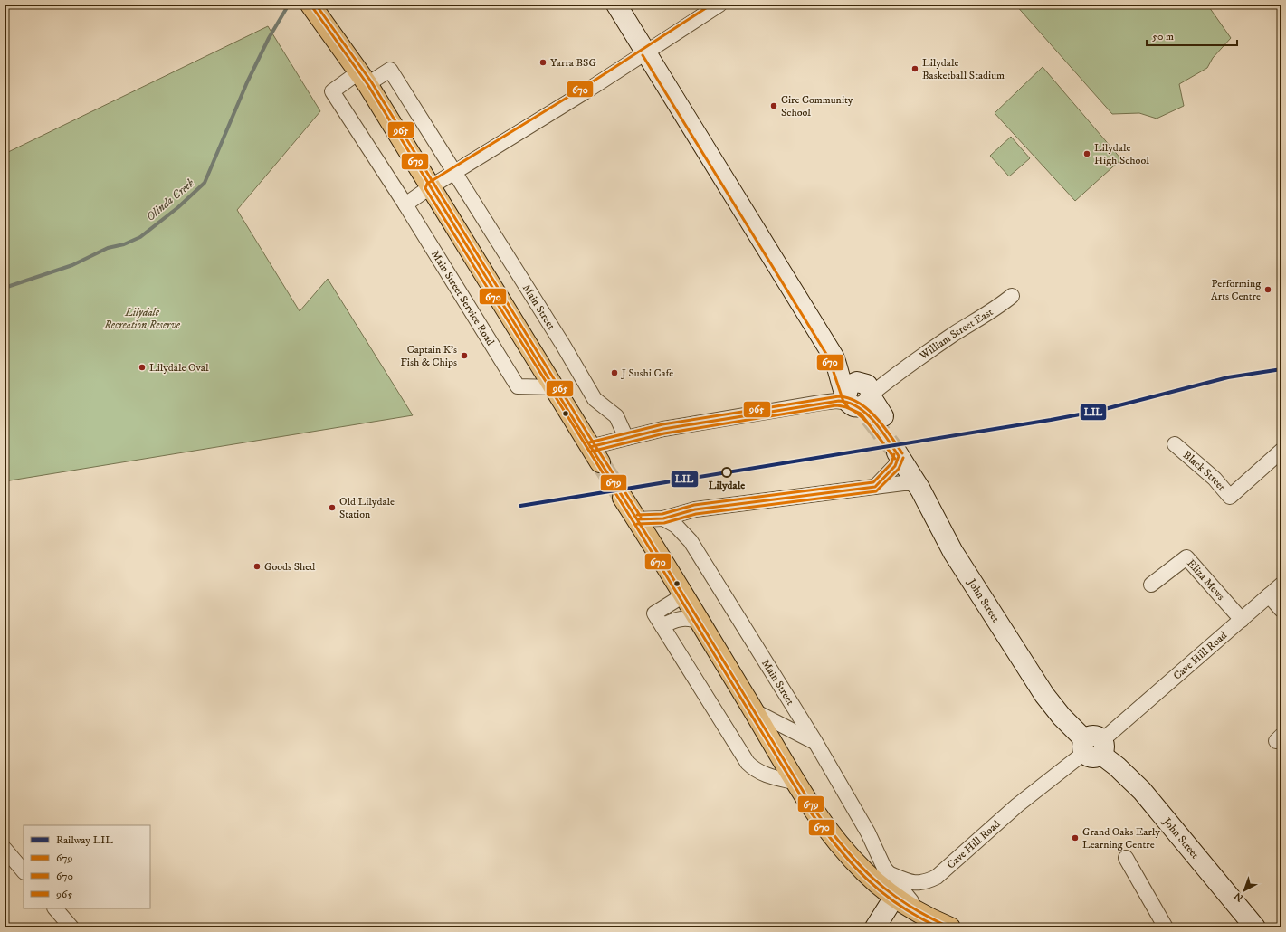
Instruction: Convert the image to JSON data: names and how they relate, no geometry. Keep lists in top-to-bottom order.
{
  "streets": {
    "main road": ["John Street"],
    "street": [
      "Main Street Service Road",
      "Main Street",
      "William Street East",
      "Black Street",
      "Eliza Mews",
      "Cave Hill Road"
    ]
  },
  "crossings": [
    ["Main Street", "William Street East"],
    ["Main Street", "Cave Hill Road"],
    ["Eliza Mews", "Cave Hill Road"],
    ["John Street", "Cave Hill Road"]
  ],
  "water": ["Olinda Creek"],
  "parks": ["Lilydale Recreation Reserve"],
  "places": [
    "Yarra BSG",
    "Lilydale Basketball Stadium",
    "Cire Community School",
    "Lilydale High School",
    "Performing Arts Centre",
    "Captain K's Fish & Chips",
    "Lilydale Oval",
    "J Sushi Cafe",
    "Lilydale",
    "Old Lilydale Station",
    "Goods Shed",
    "Grand Oaks Early Learning Centre"
  ],
  "lines": [
    "transit line 679",
    "transit line 670",
    "transit line 965",
    "rail line LIL"
  ],
  "legend": [
    "Railway LIL",
    "679",
    "670",
    "965"
  ],
  "scale_bar": "50 m",
  "north": "bottom left"
}
